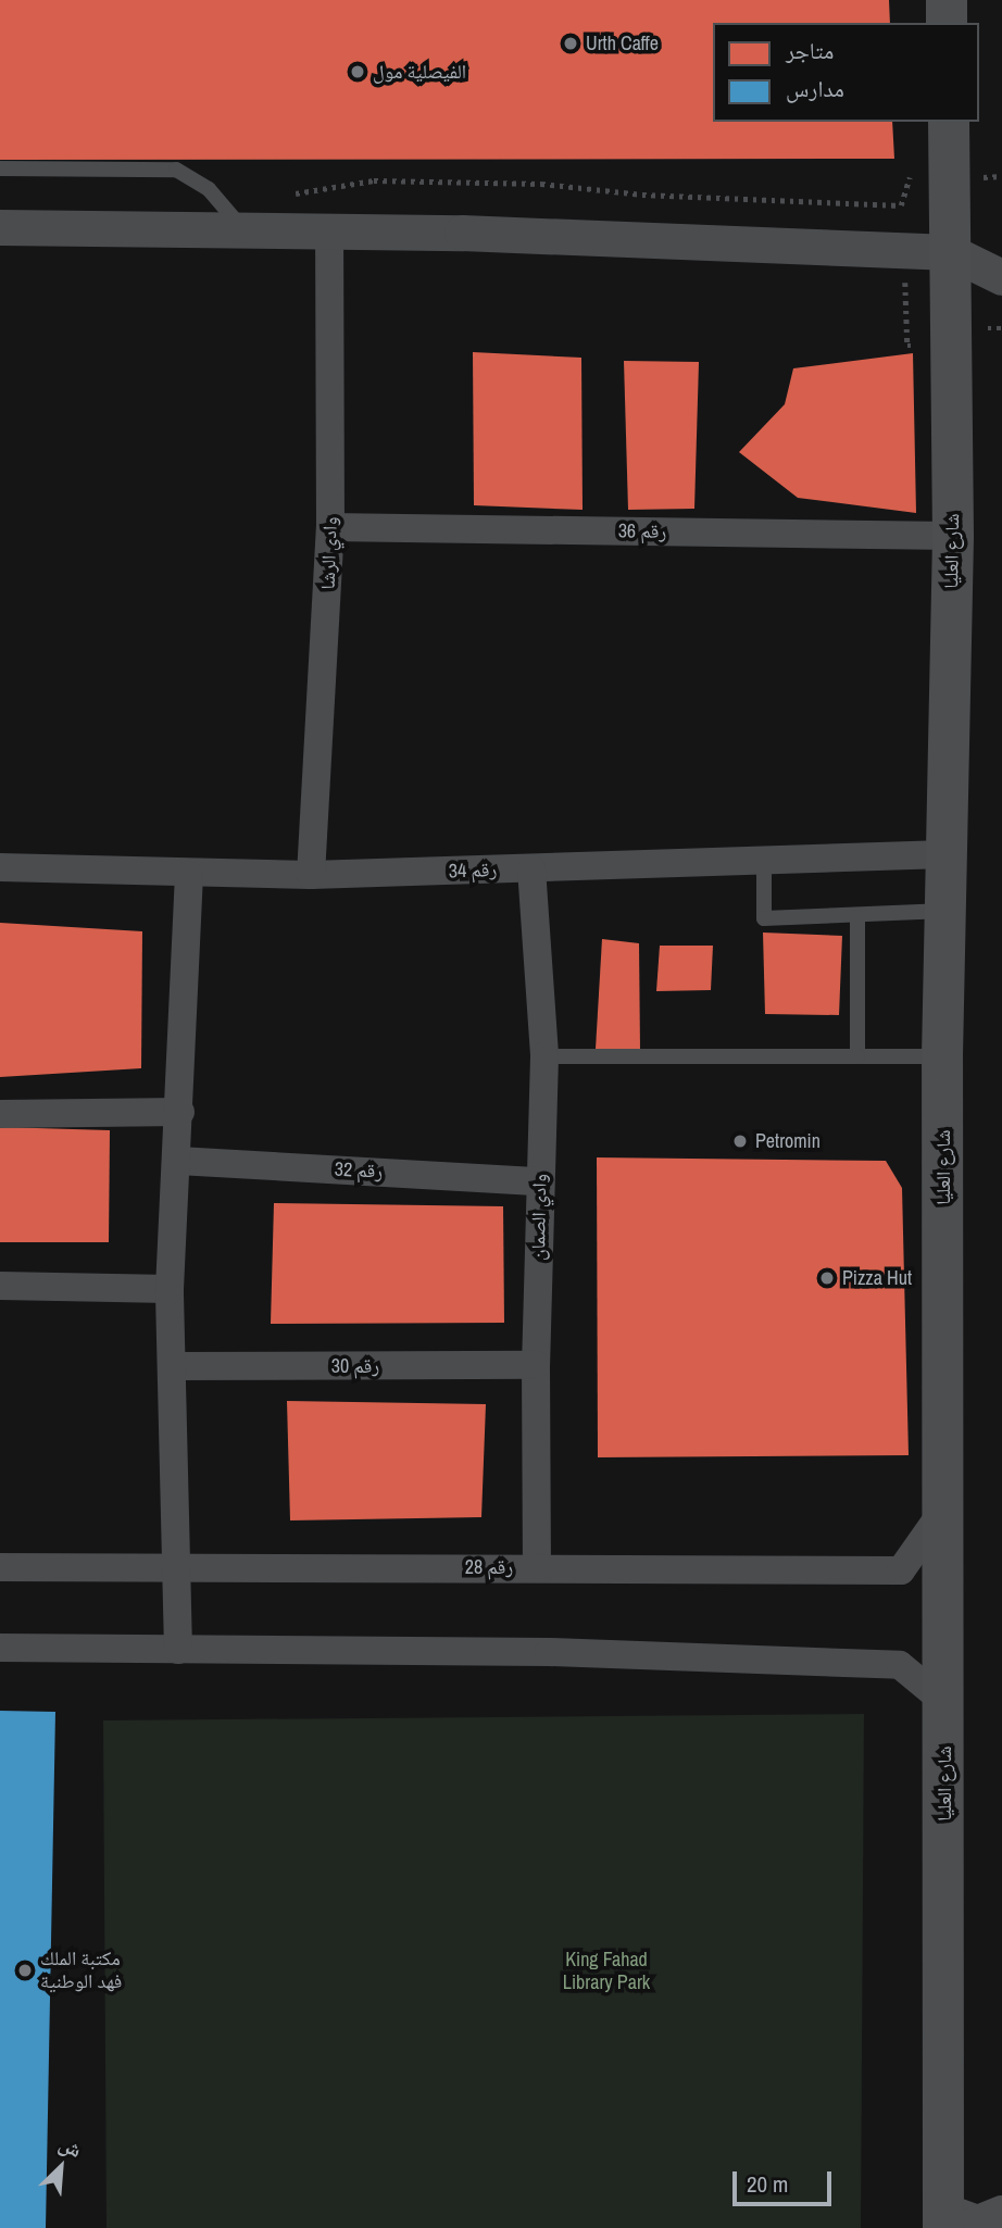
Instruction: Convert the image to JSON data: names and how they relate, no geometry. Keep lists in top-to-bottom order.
{
  "streets": {
    "main road": ["شارع العليا"],
    "street": [
      "رقم 36",
      "وادي الرشا",
      "رقم 34",
      "رقم 32",
      "وادي الصمان",
      "رقم 30",
      "رقم 28"
    ]
  },
  "crossings": [
    ["رقم 36", "شارع العليا"],
    ["رقم 36", "وادي الرشا"],
    ["شارع العليا", "رقم 34"],
    ["شارع العليا", "رقم 28"],
    ["وادي الرشا", "رقم 34"],
    ["رقم 34", "وادي الصمان"],
    ["رقم 32", "وادي الصمان"],
    ["وادي الصمان", "رقم 30"],
    ["وادي الصمان", "رقم 28"]
  ],
  "parks": ["King Fahad Library Park"],
  "places": [
    "Urth Caffe",
    "الفيصلية مول",
    "Petromin",
    "Pizza Hut",
    "مكتبة الملك فهد الوطنية"
  ],
  "legend": ["متاجر", "مدارس"],
  "scale_bar": "20 m",
  "north": "top right"
}
